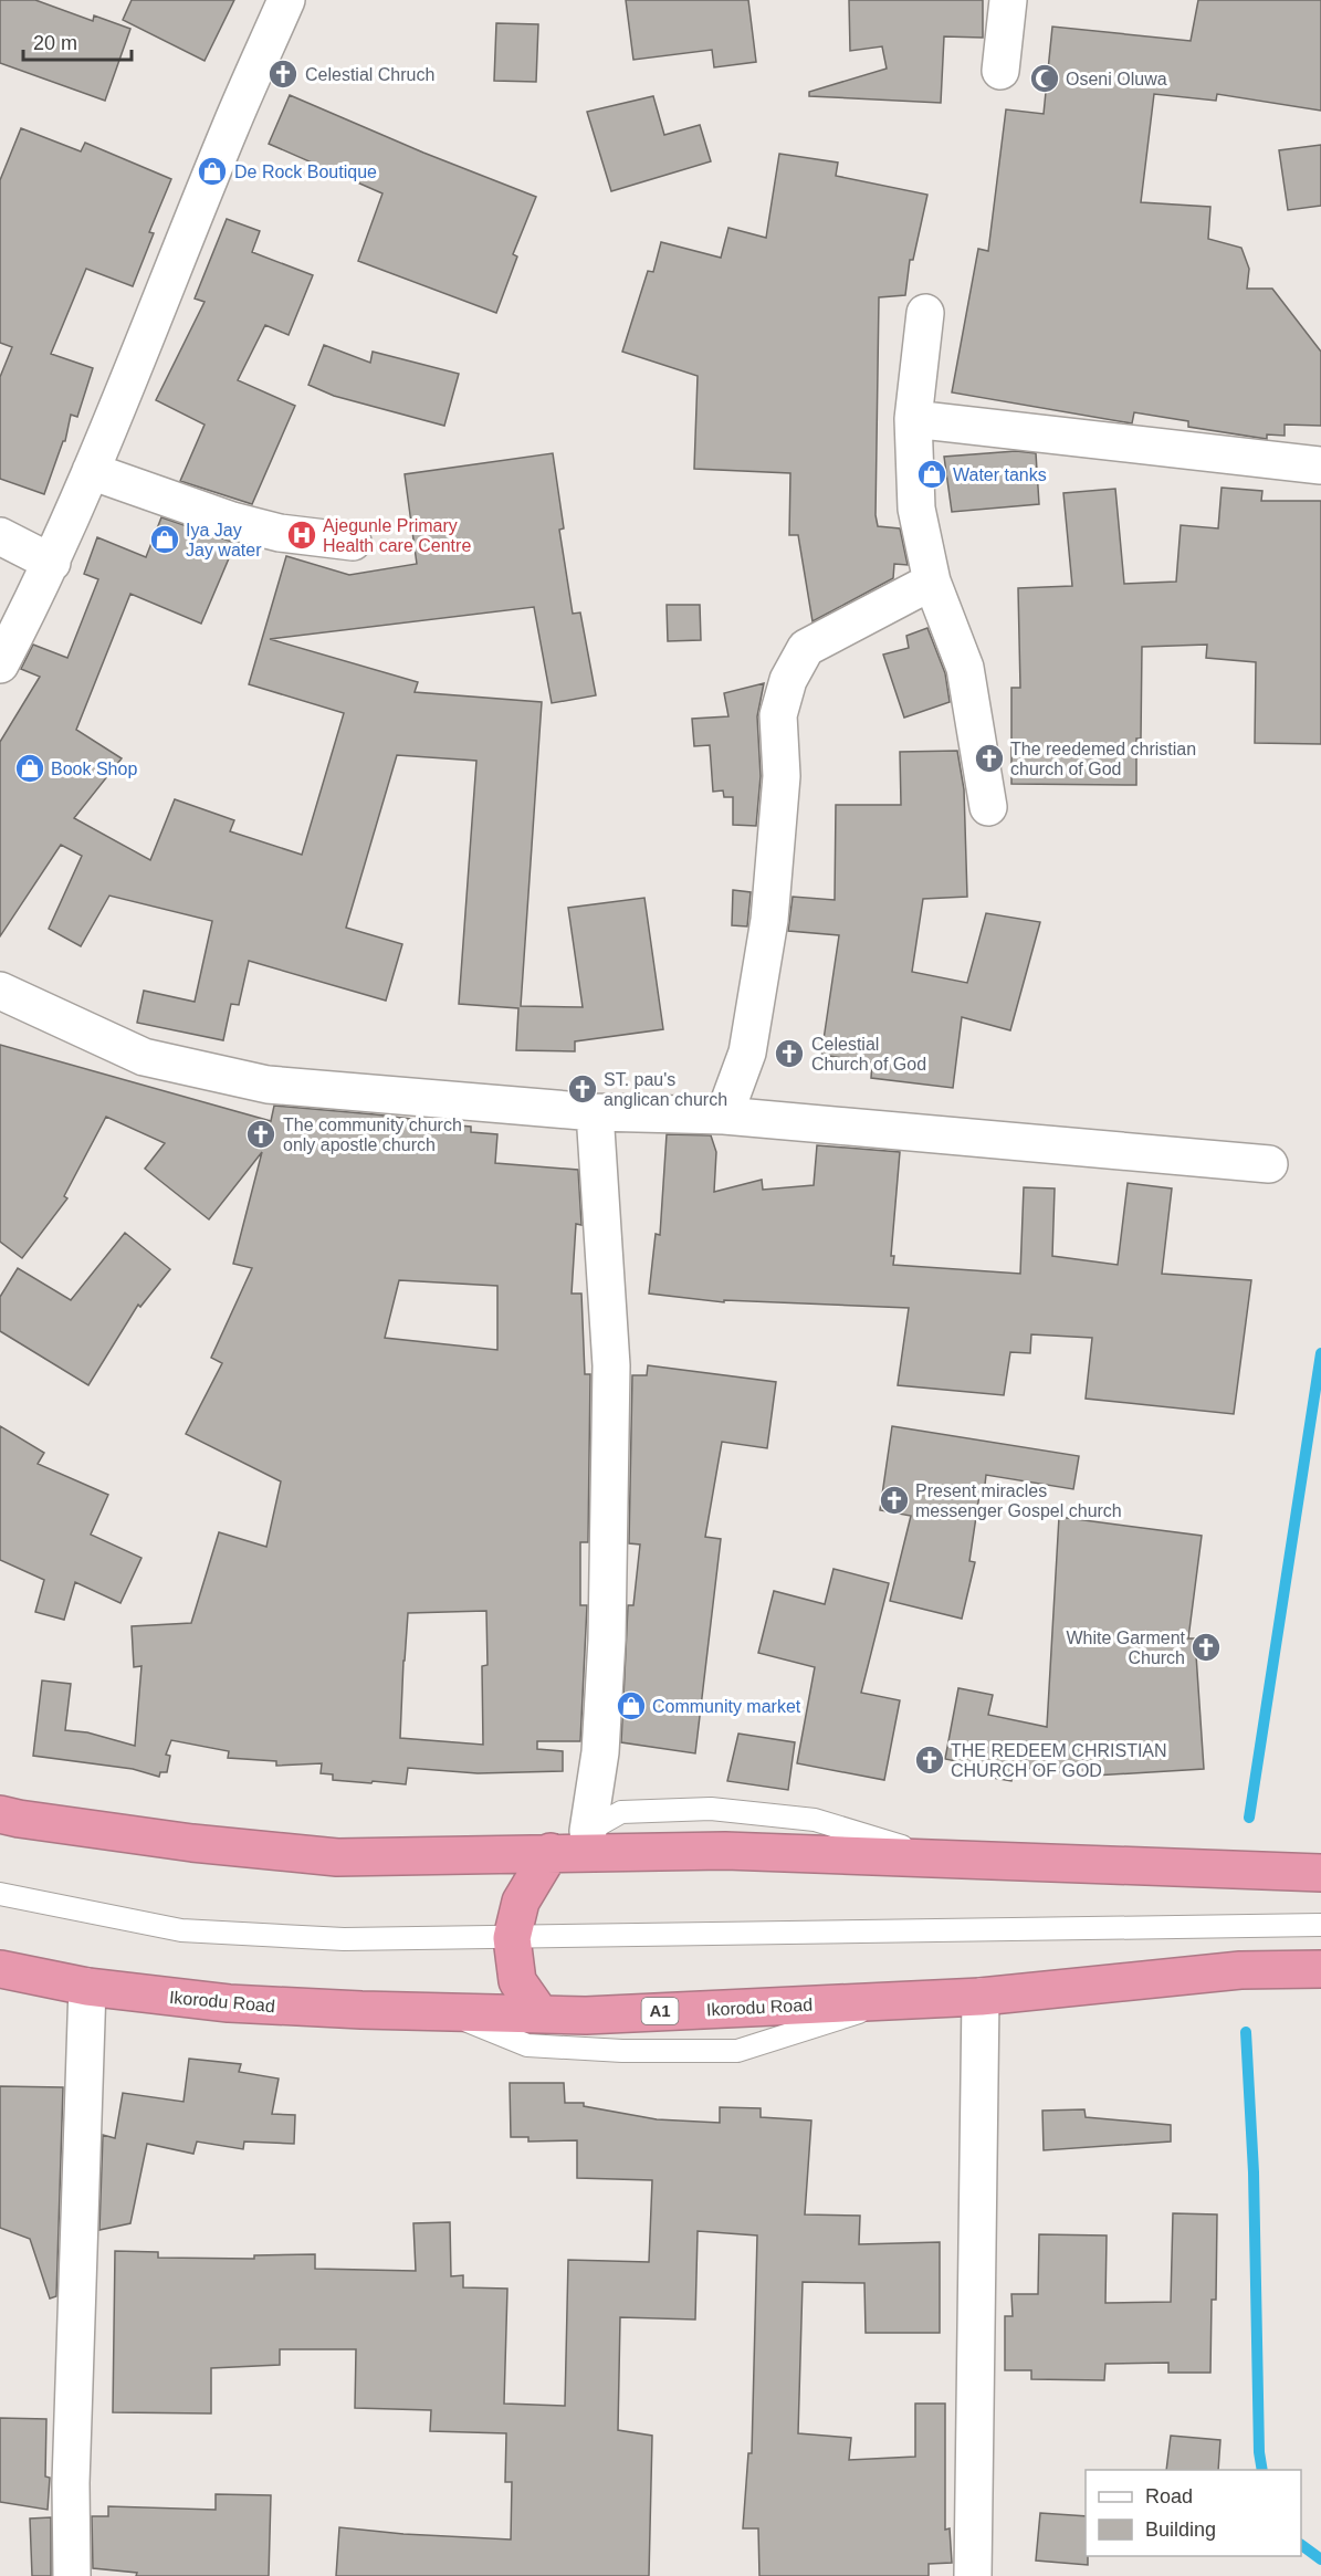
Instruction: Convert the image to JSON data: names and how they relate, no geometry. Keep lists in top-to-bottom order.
{
  "streets": {
    "highway": ["Ikorodu Road", "A1"]
  },
  "places": {
    "church": [
      "Celestial Chruch",
      "The reedemed christian church of God",
      "Celestial Church of God",
      "ST. pau's anglican church",
      "The community church only apostle church",
      "Present miracles messenger Gospel church",
      "White Garment Church",
      "THE REDEEM CHRISTIAN CHURCH OF GOD"
    ],
    "mosque": ["Oseni Oluwa"],
    "shop": [
      "De Rock Boutique",
      "Water tanks",
      "Iya Jay Jay water",
      "Book Shop",
      "Community market"
    ],
    "hospital": ["Ajegunle Primary Health care Centre"]
  },
  "legend": ["Road", "Building"],
  "scale_bar": "20 m"
}
